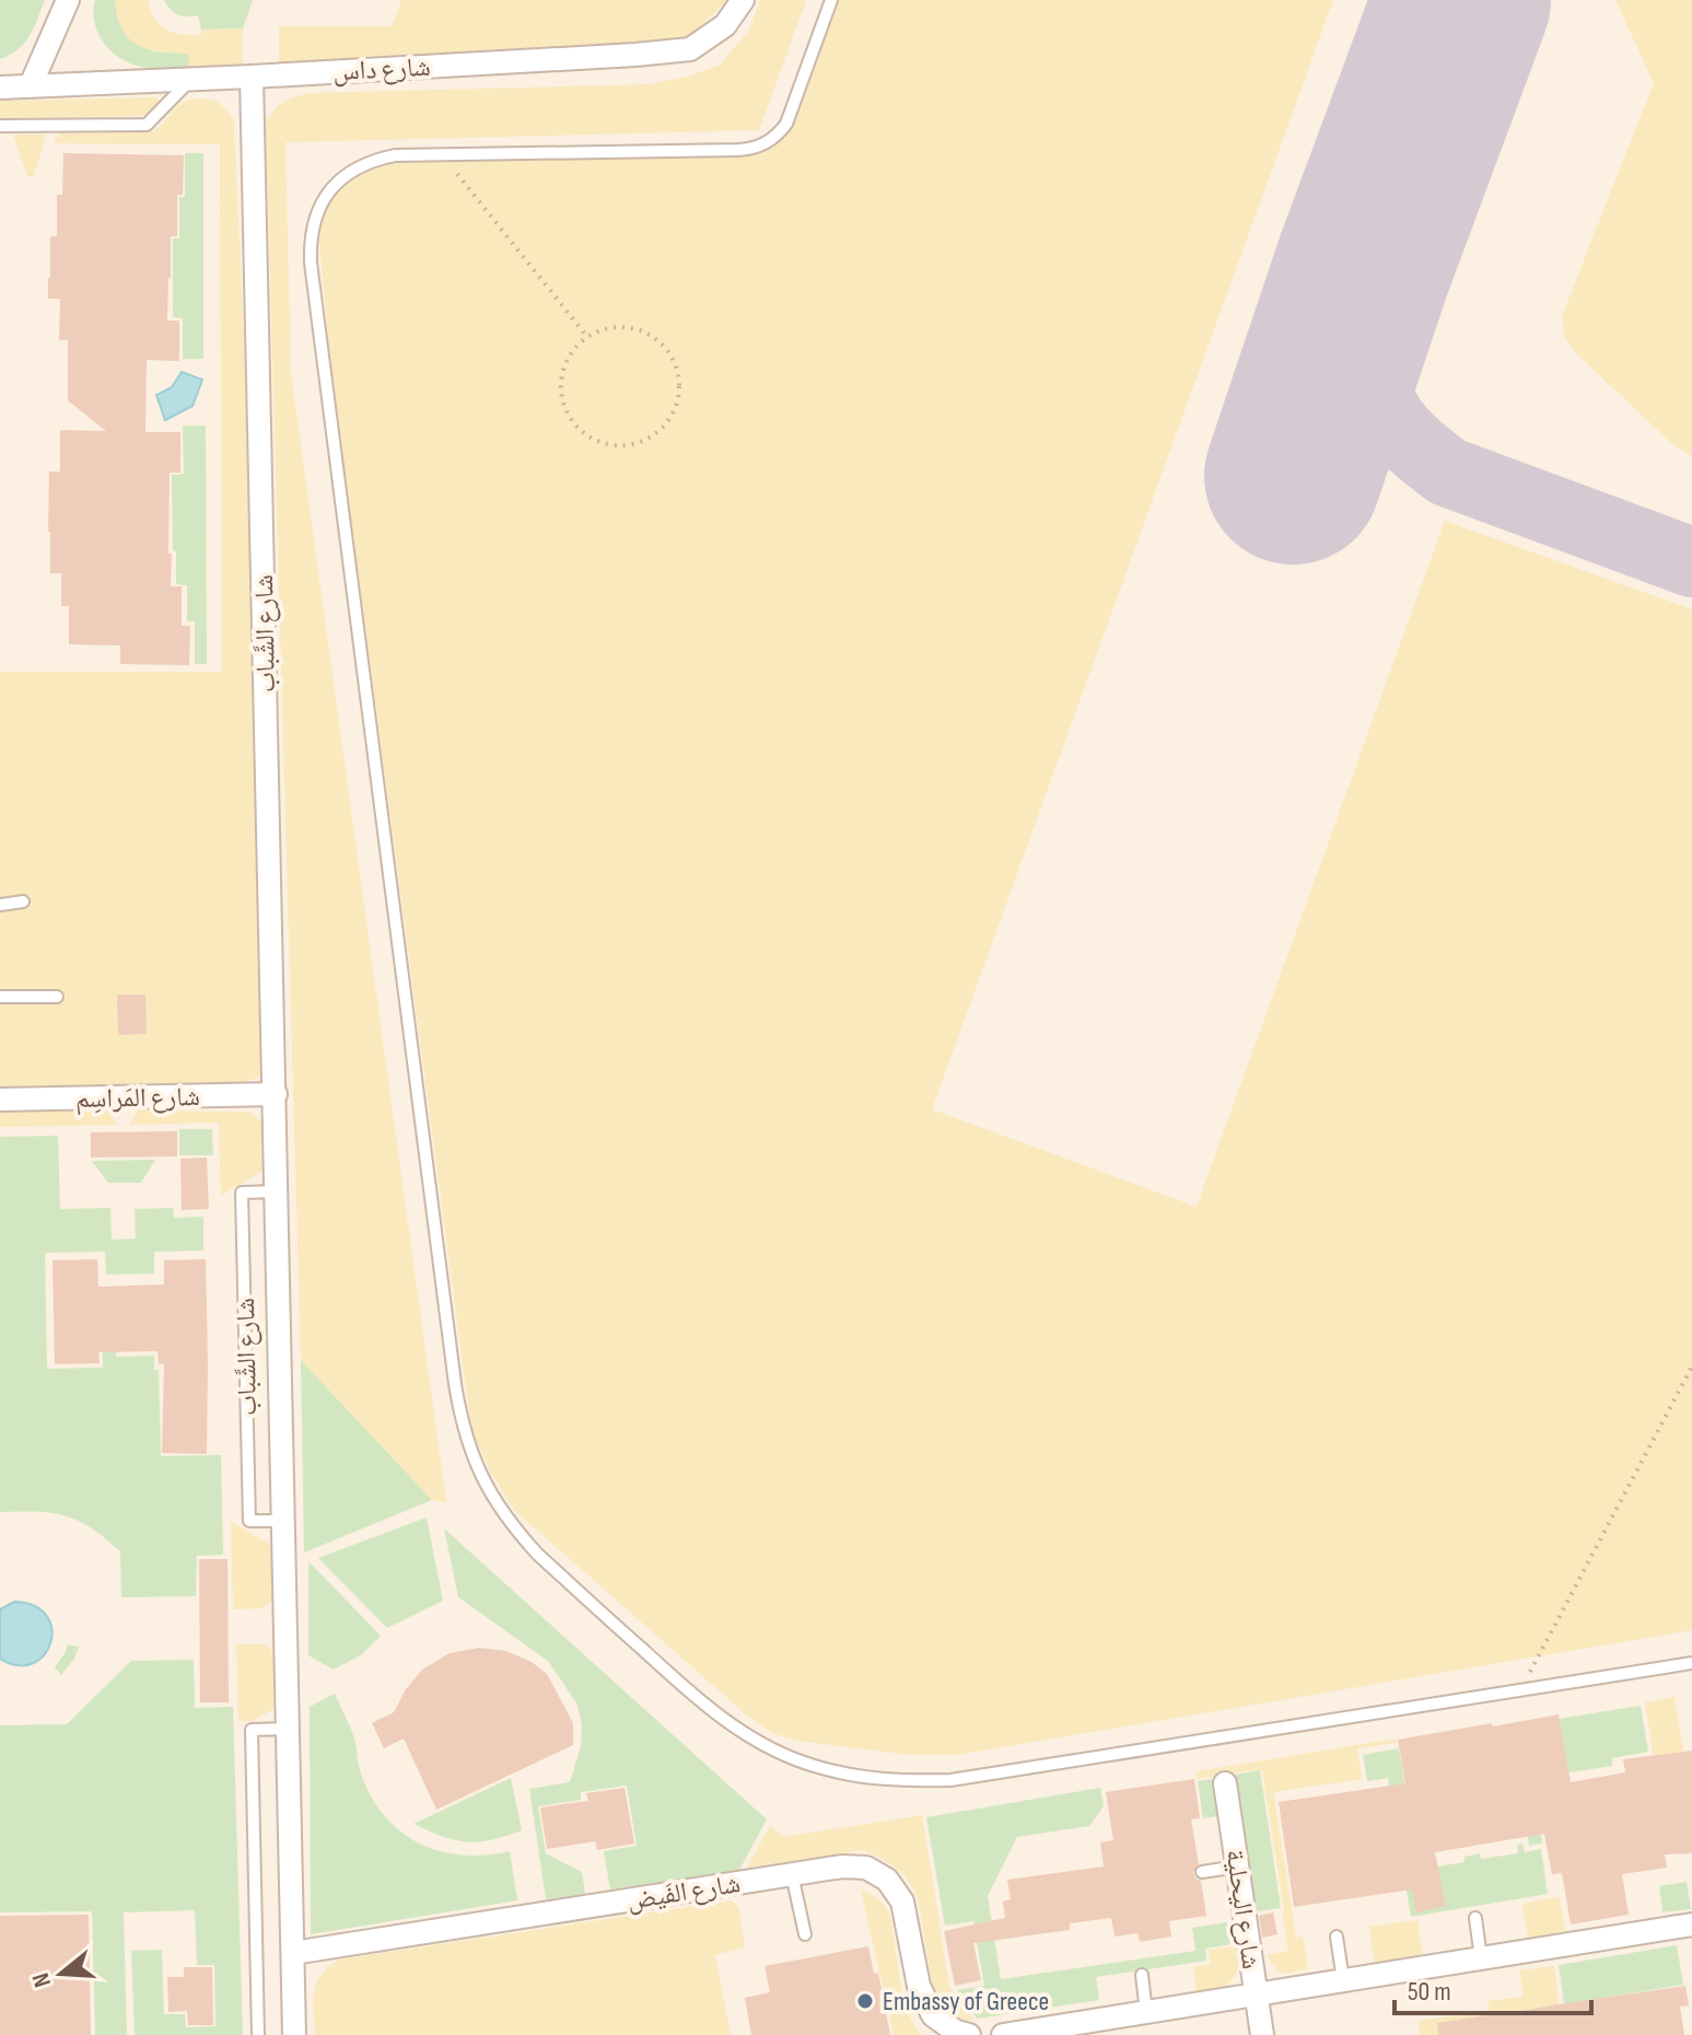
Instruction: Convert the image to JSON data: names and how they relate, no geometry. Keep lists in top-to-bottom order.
{
  "streets": {
    "street": [
      "شارع داس",
      "شارع الشَّباب",
      "شارع المَراسِم",
      "شارع الفَيض",
      "شارع اليحلية"
    ]
  },
  "crossings": [
    ["شارع داس", "شارع الشَّباب"],
    ["شارع الشَّباب", "شارع المَراسِم"],
    ["شارع الشَّباب", "شارع الفَيض"]
  ],
  "places": ["Embassy of Greece"],
  "scale_bar": "50 m",
  "north": "left"
}
